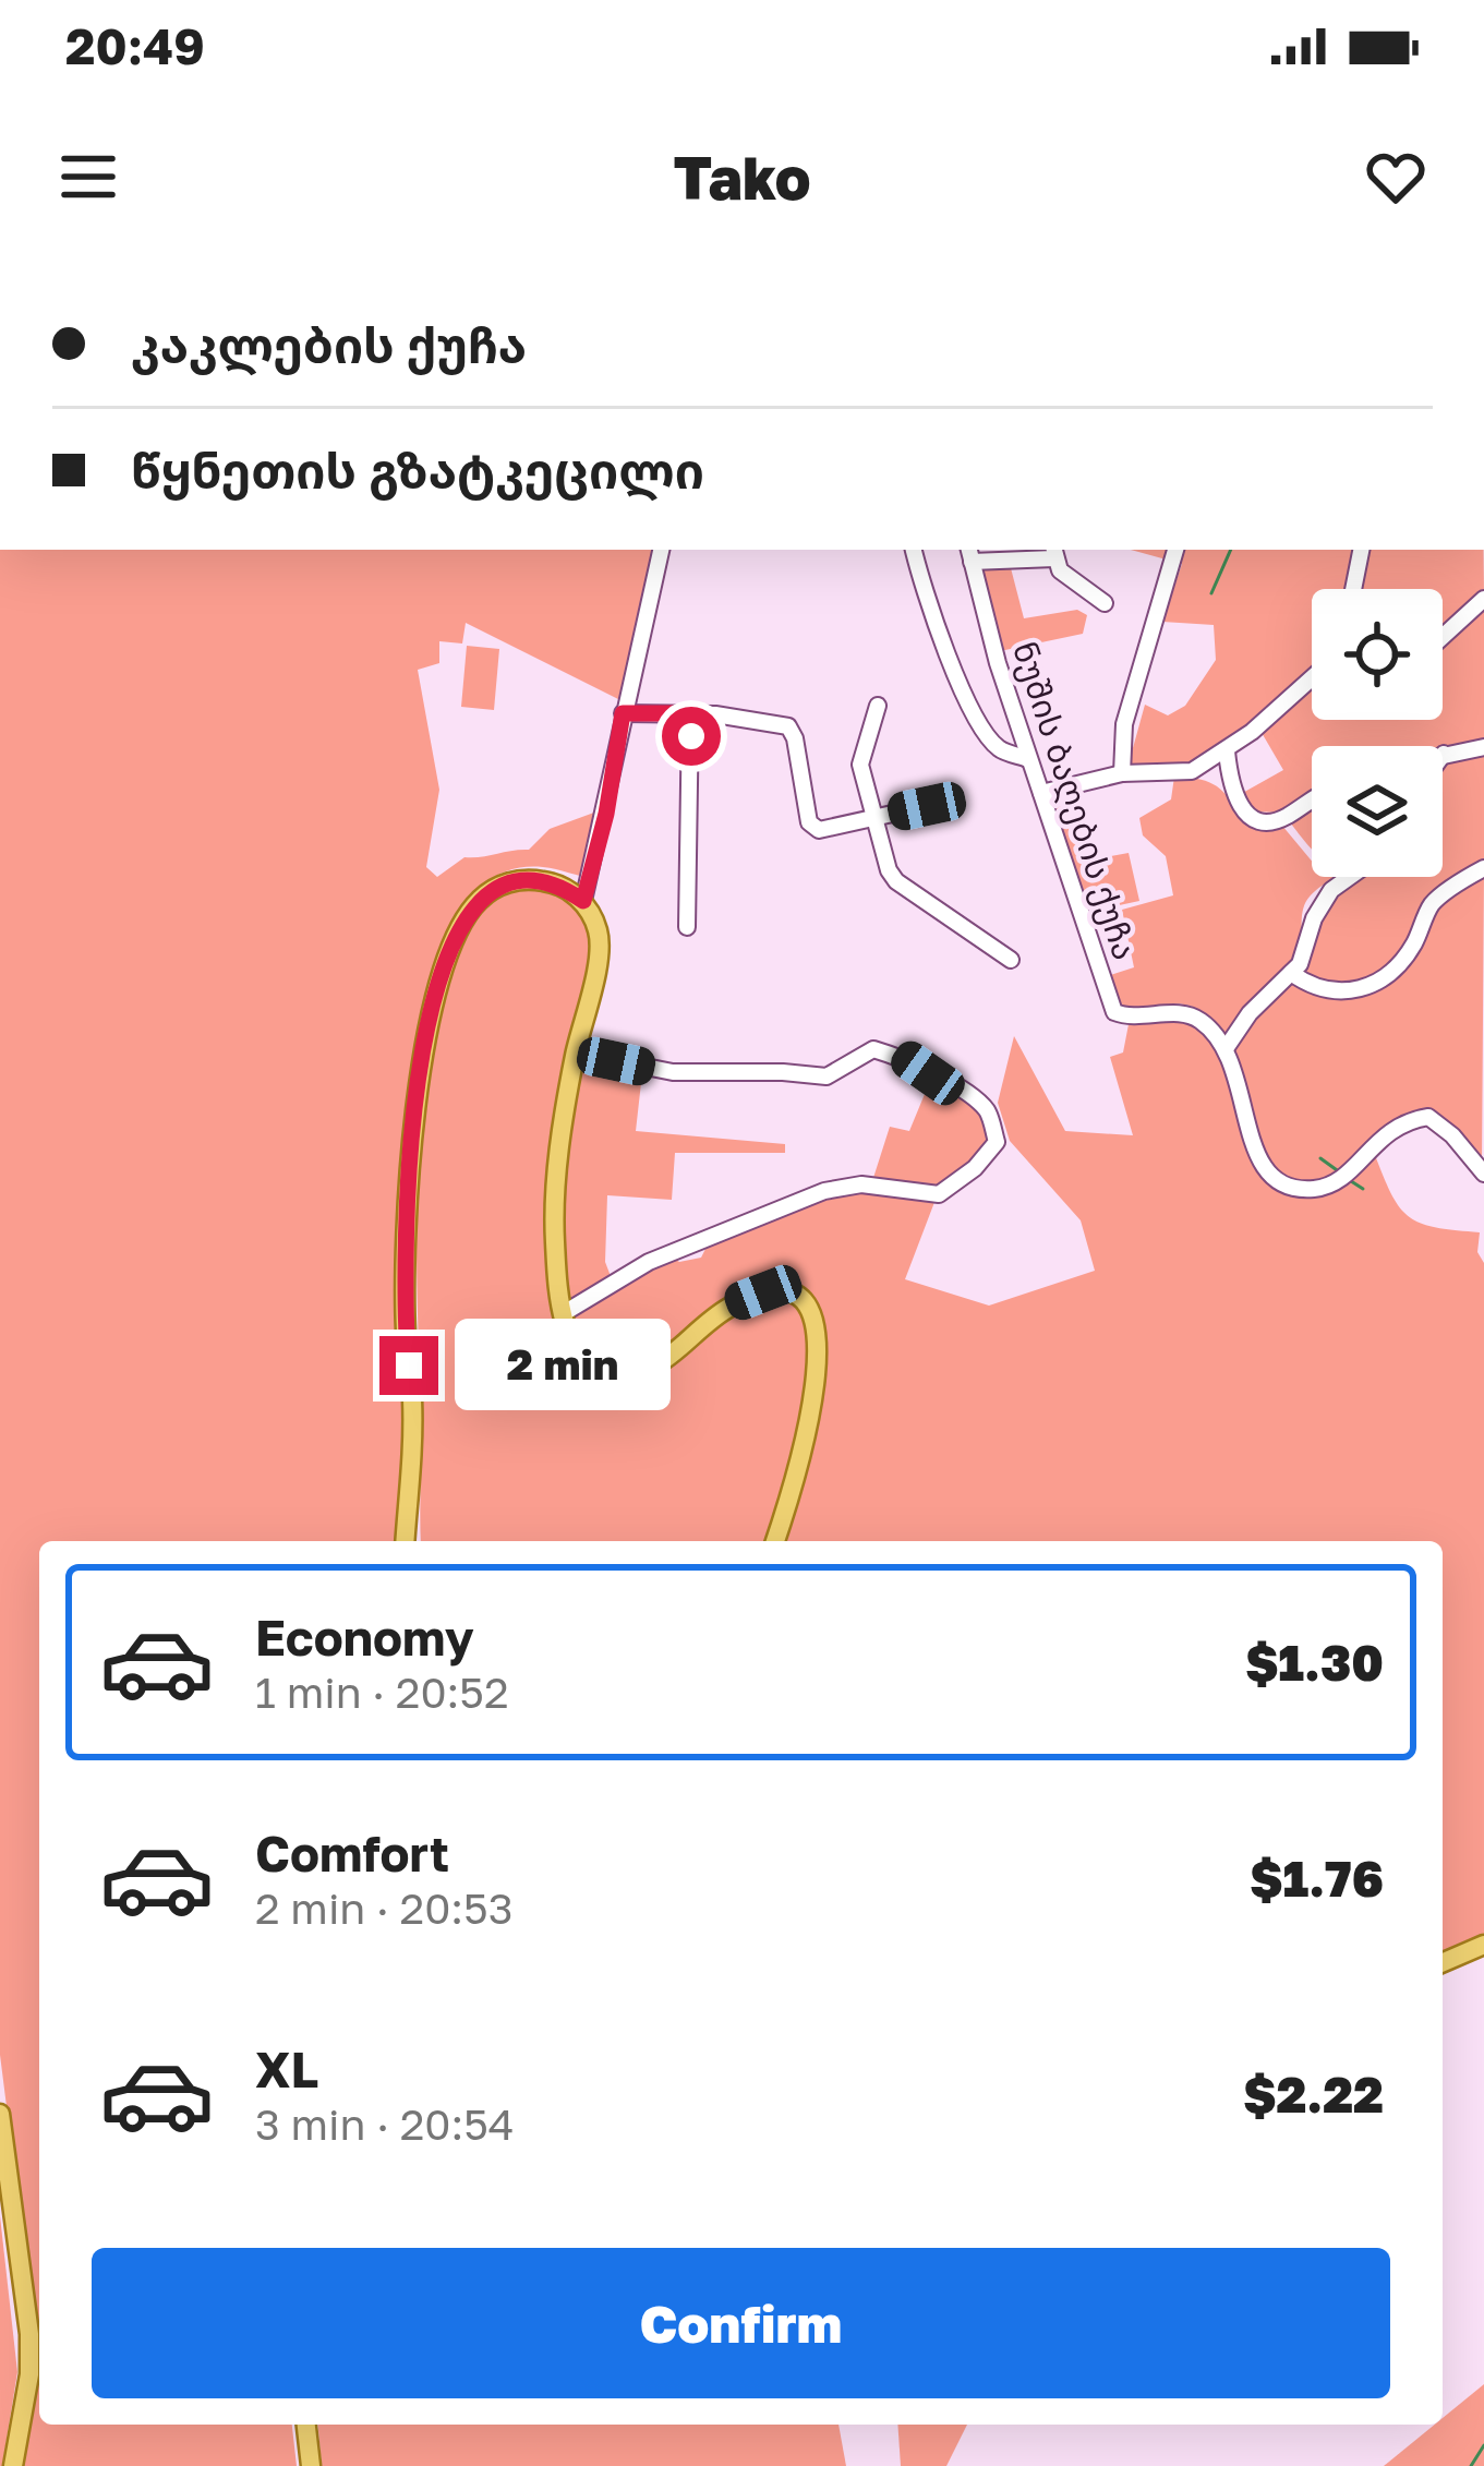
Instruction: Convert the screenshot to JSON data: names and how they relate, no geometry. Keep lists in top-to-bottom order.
{
  "streets": {
    "street": ["ნუშის ბაღების ქუჩა"]
  },
  "page": {
    "status": "20:49",
    "header": "Tako",
    "banner": ["კაკლების ქუჩა", "წყნეთის გზატკეცილი"],
    "bubble": "2 min",
    "list": [
      {
        "name": "Economy",
        "note": "1 min · 20:52",
        "value": "$1.30"
      },
      {
        "name": "Comfort",
        "note": "2 min · 20:53",
        "value": "$1.76"
      },
      {
        "name": "XL",
        "note": "3 min · 20:54",
        "value": "$2.22"
      }
    ],
    "buttons": "Confirm"
  }
}
